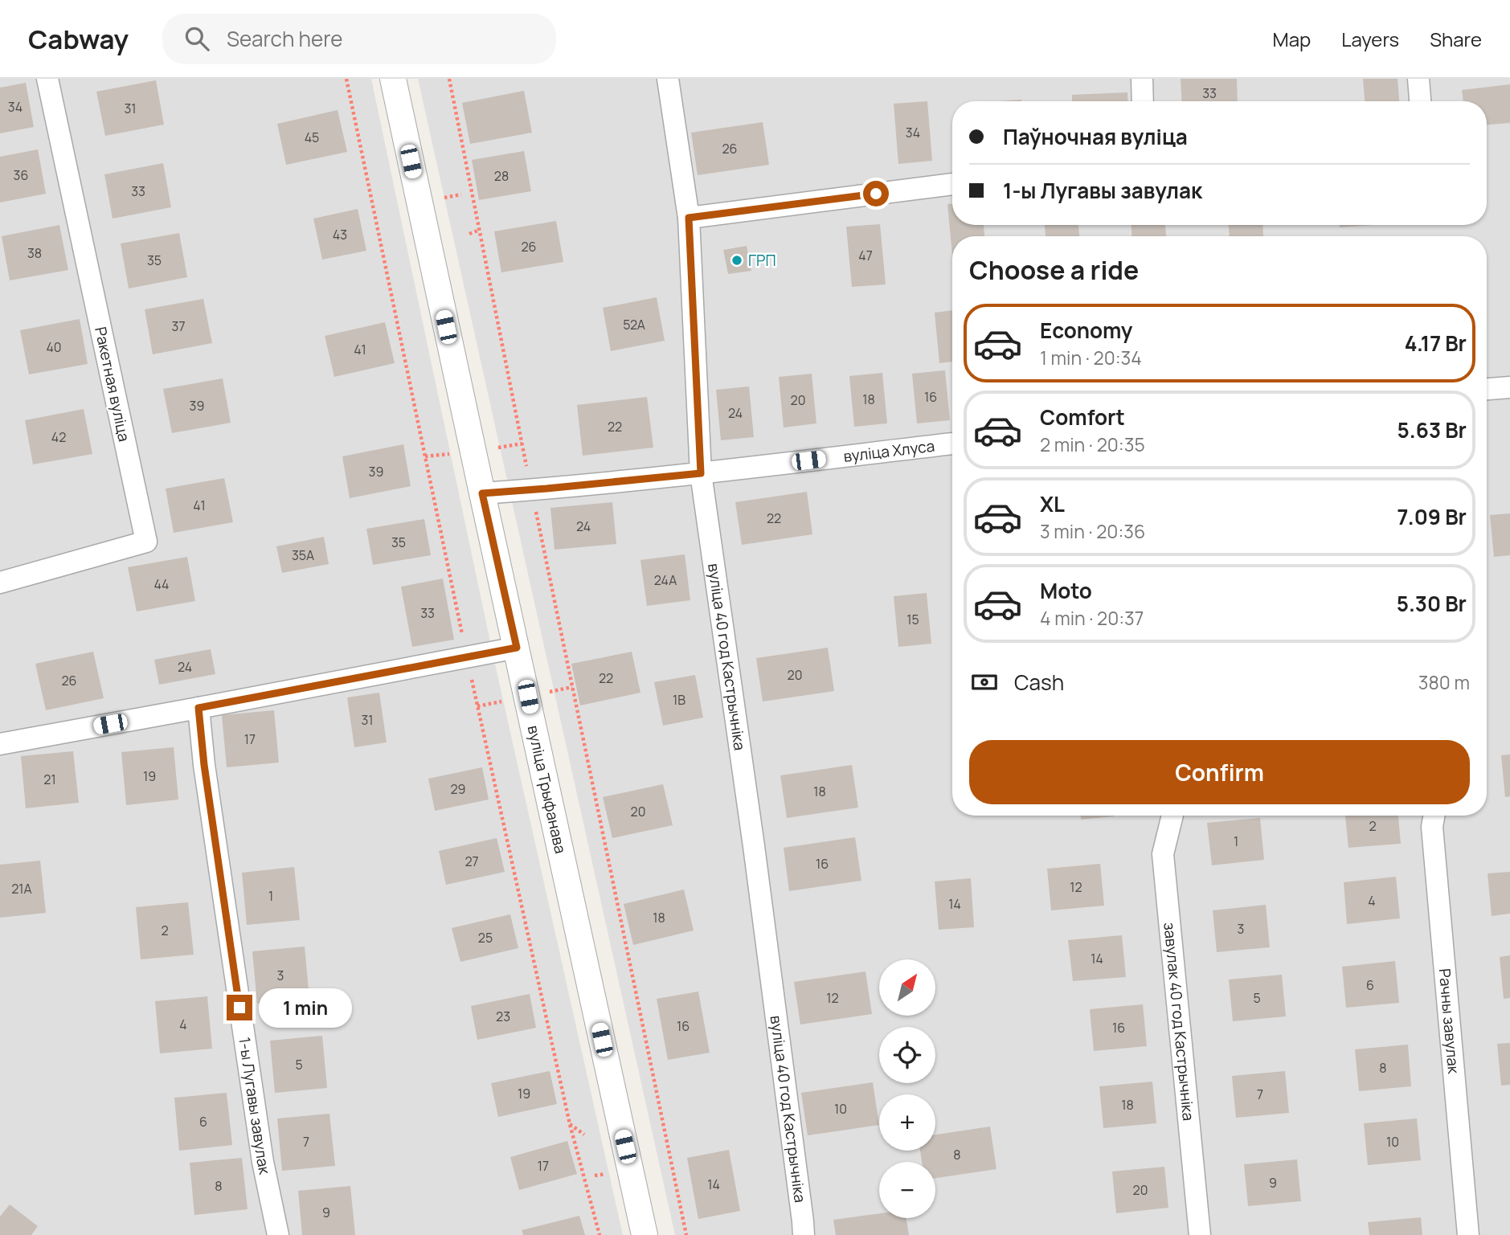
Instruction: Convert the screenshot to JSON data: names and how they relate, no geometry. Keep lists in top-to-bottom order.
{
  "streets": {
    "street": [
      "Ракетная вуліца",
      "вуліца Хлуса",
      "вуліца 40 год Кастрычніка",
      "вуліца Трыфанава",
      "завулак 40 год Кастрычніка",
      "Рачны завулак",
      "1-ы Лугавы завулак"
    ]
  },
  "crossings": [
    ["вуліца Хлуса", "вуліца 40 год Кастрычніка"],
    ["вуліца Хлуса", "вуліца Трыфанава"]
  ],
  "places": ["ГРП"],
  "house_numbers": [
    "33",
    "34",
    "31",
    "34",
    "45",
    "26",
    "36",
    "28",
    "33",
    "43",
    "26",
    "38",
    "47",
    "35",
    "52А",
    "37",
    "40",
    "41",
    "16",
    "18",
    "20",
    "39",
    "24",
    "22",
    "42",
    "39",
    "41",
    "22",
    "24",
    "35",
    "35А",
    "24А",
    "44",
    "33",
    "15",
    "24",
    "20",
    "22",
    "26",
    "1В",
    "31",
    "17",
    "19",
    "21",
    "29",
    "18",
    "20",
    "2",
    "1",
    "27",
    "16",
    "12",
    "21А",
    "1",
    "4",
    "14",
    "18",
    "3",
    "2",
    "25",
    "14",
    "3",
    "6",
    "12",
    "5",
    "23",
    "4",
    "16",
    "16",
    "5",
    "8",
    "19",
    "7",
    "18",
    "10",
    "6",
    "7",
    "10",
    "8",
    "17",
    "9",
    "14",
    "8",
    "20",
    "9"
  ],
  "north": "top right",
  "page": {
    "header": "Cabway",
    "search": "Search here",
    "nav": ["Map", "Layers", "Share"],
    "banner": ["Паўночная вуліца", "1-ы Лугавы завулак"],
    "heading": "Choose a ride",
    "list": [
      {
        "name": "Economy",
        "note": "1 min · 20:34",
        "value": "4.17 Br"
      },
      {
        "name": "Comfort",
        "note": "2 min · 20:35",
        "value": "5.63 Br"
      },
      {
        "name": "XL",
        "note": "3 min · 20:36",
        "value": "7.09 Br"
      },
      {
        "name": "Moto",
        "note": "4 min · 20:37",
        "value": "5.30 Br"
      }
    ],
    "pay": ["Cash", "380 m"],
    "buttons": "Confirm",
    "map_buttons": ["+", "−"],
    "bubble": "1 min"
  }
}
